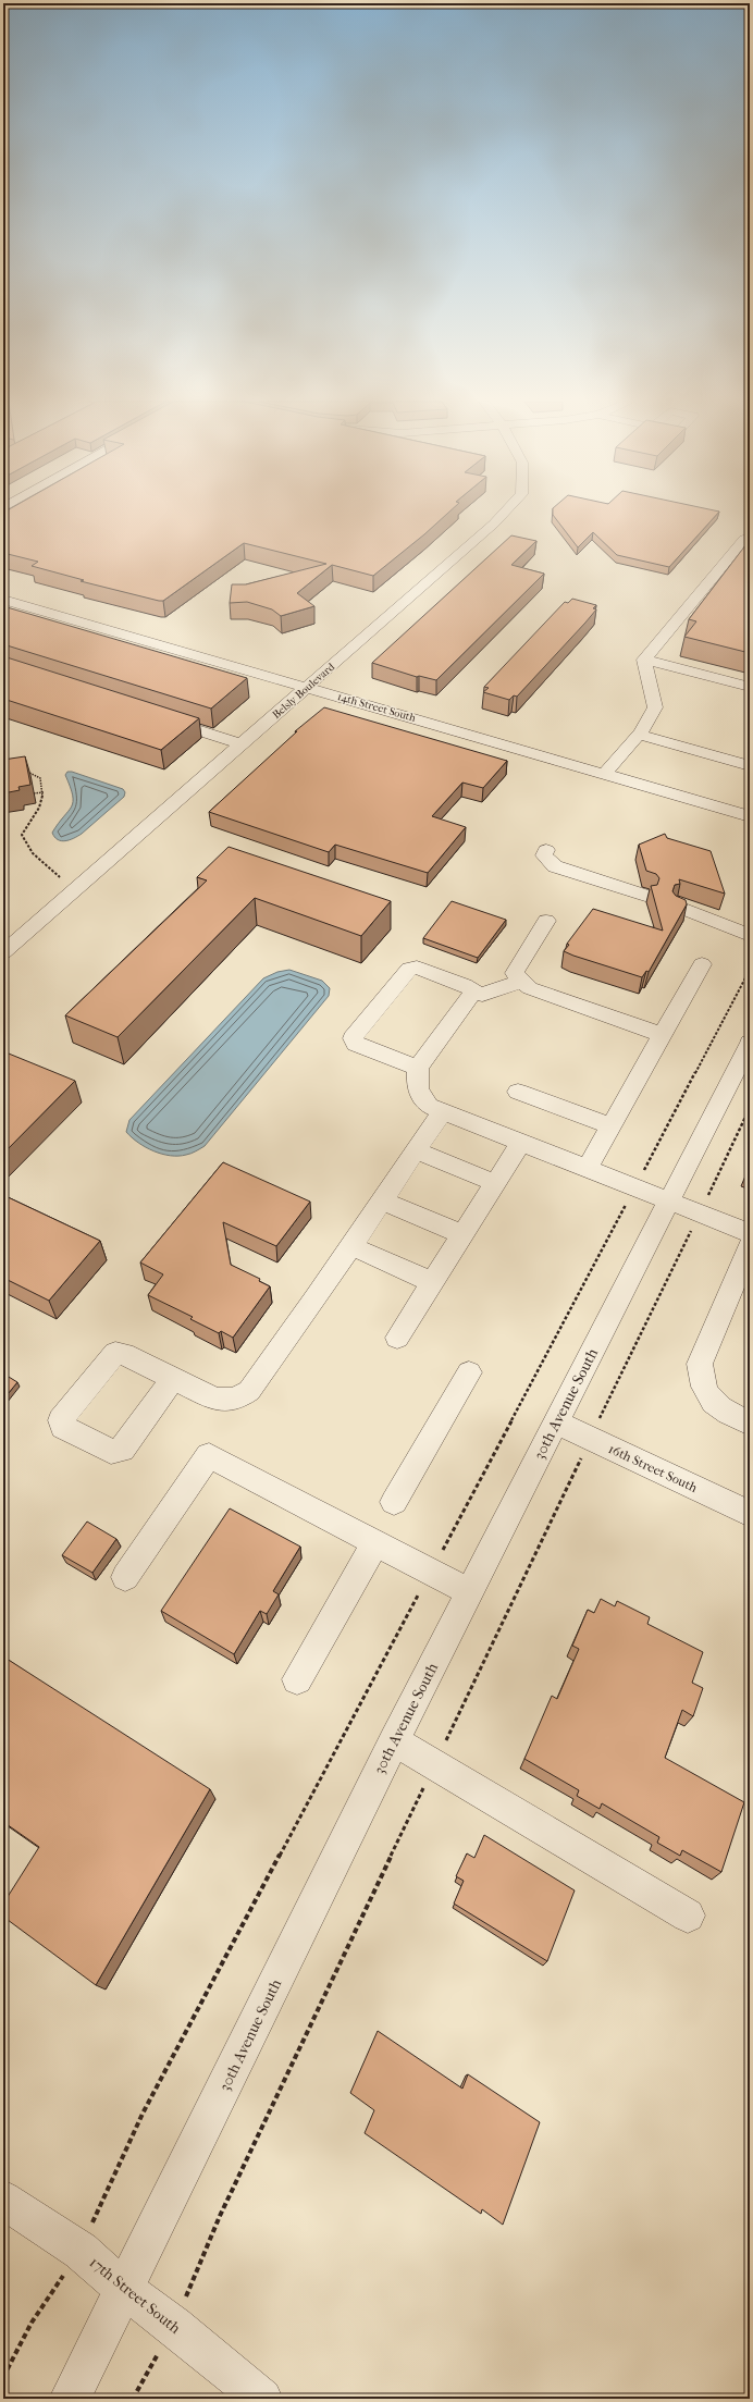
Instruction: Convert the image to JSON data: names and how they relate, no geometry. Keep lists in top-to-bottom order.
{
  "streets": {
    "street": [
      "Belsly Boulevard",
      "14th Street South",
      "30th Avenue South",
      "16th Street South",
      "17th Street South"
    ]
  },
  "crossings": [
    ["Belsly Boulevard", "14th Street South"],
    ["30th Avenue South", "16th Street South"],
    ["30th Avenue South", "17th Street South"]
  ]
}
